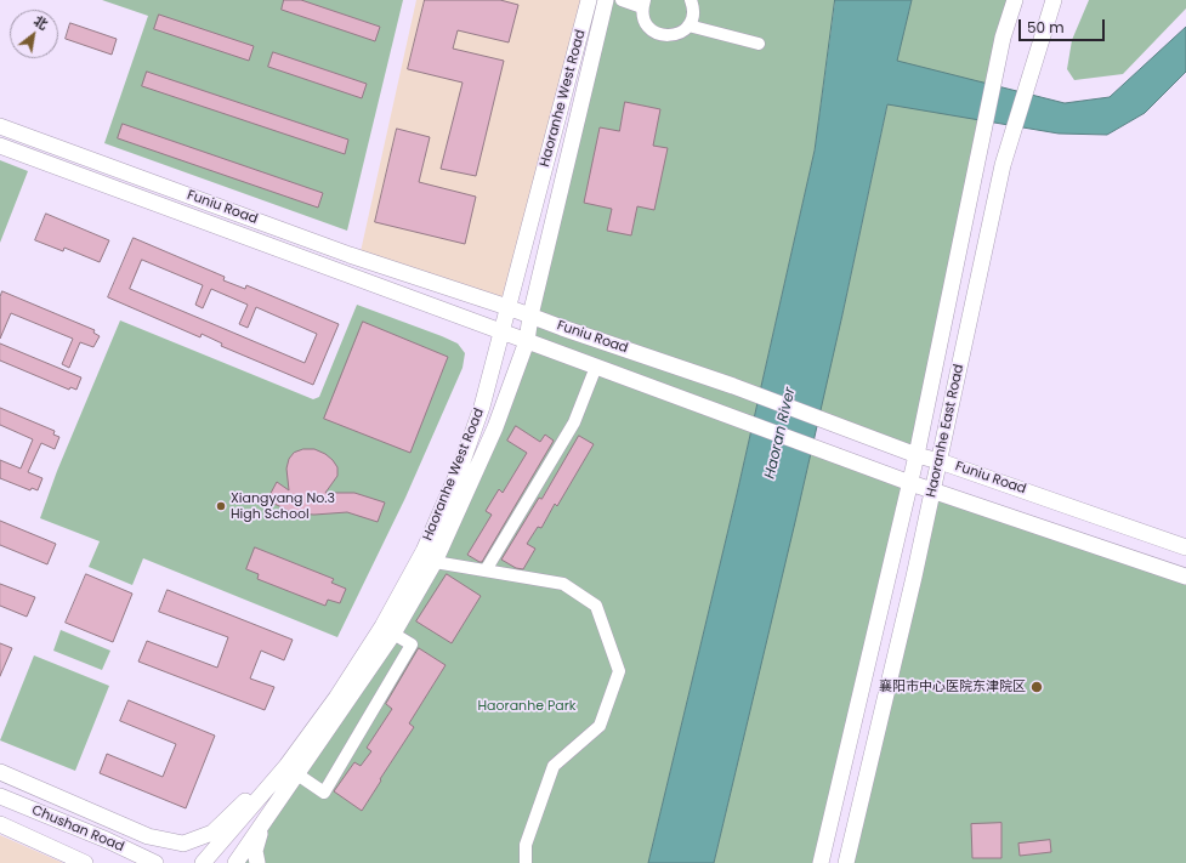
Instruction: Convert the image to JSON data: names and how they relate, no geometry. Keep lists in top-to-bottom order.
{
  "streets": {
    "street": [
      "Haoranhe West Road",
      "Funiu Road",
      "Haoranhe East Road",
      "Chushan Road"
    ]
  },
  "crossings": [
    ["Haoranhe West Road", "Funiu Road"],
    ["Funiu Road", "Haoranhe East Road"]
  ],
  "water": ["Haoran River"],
  "parks": ["Haoranhe Park"],
  "places": ["Xiangyang No.3 High School", "襄阳市中心医院东津院区"],
  "scale_bar": "50 m",
  "north": "top right"
}
